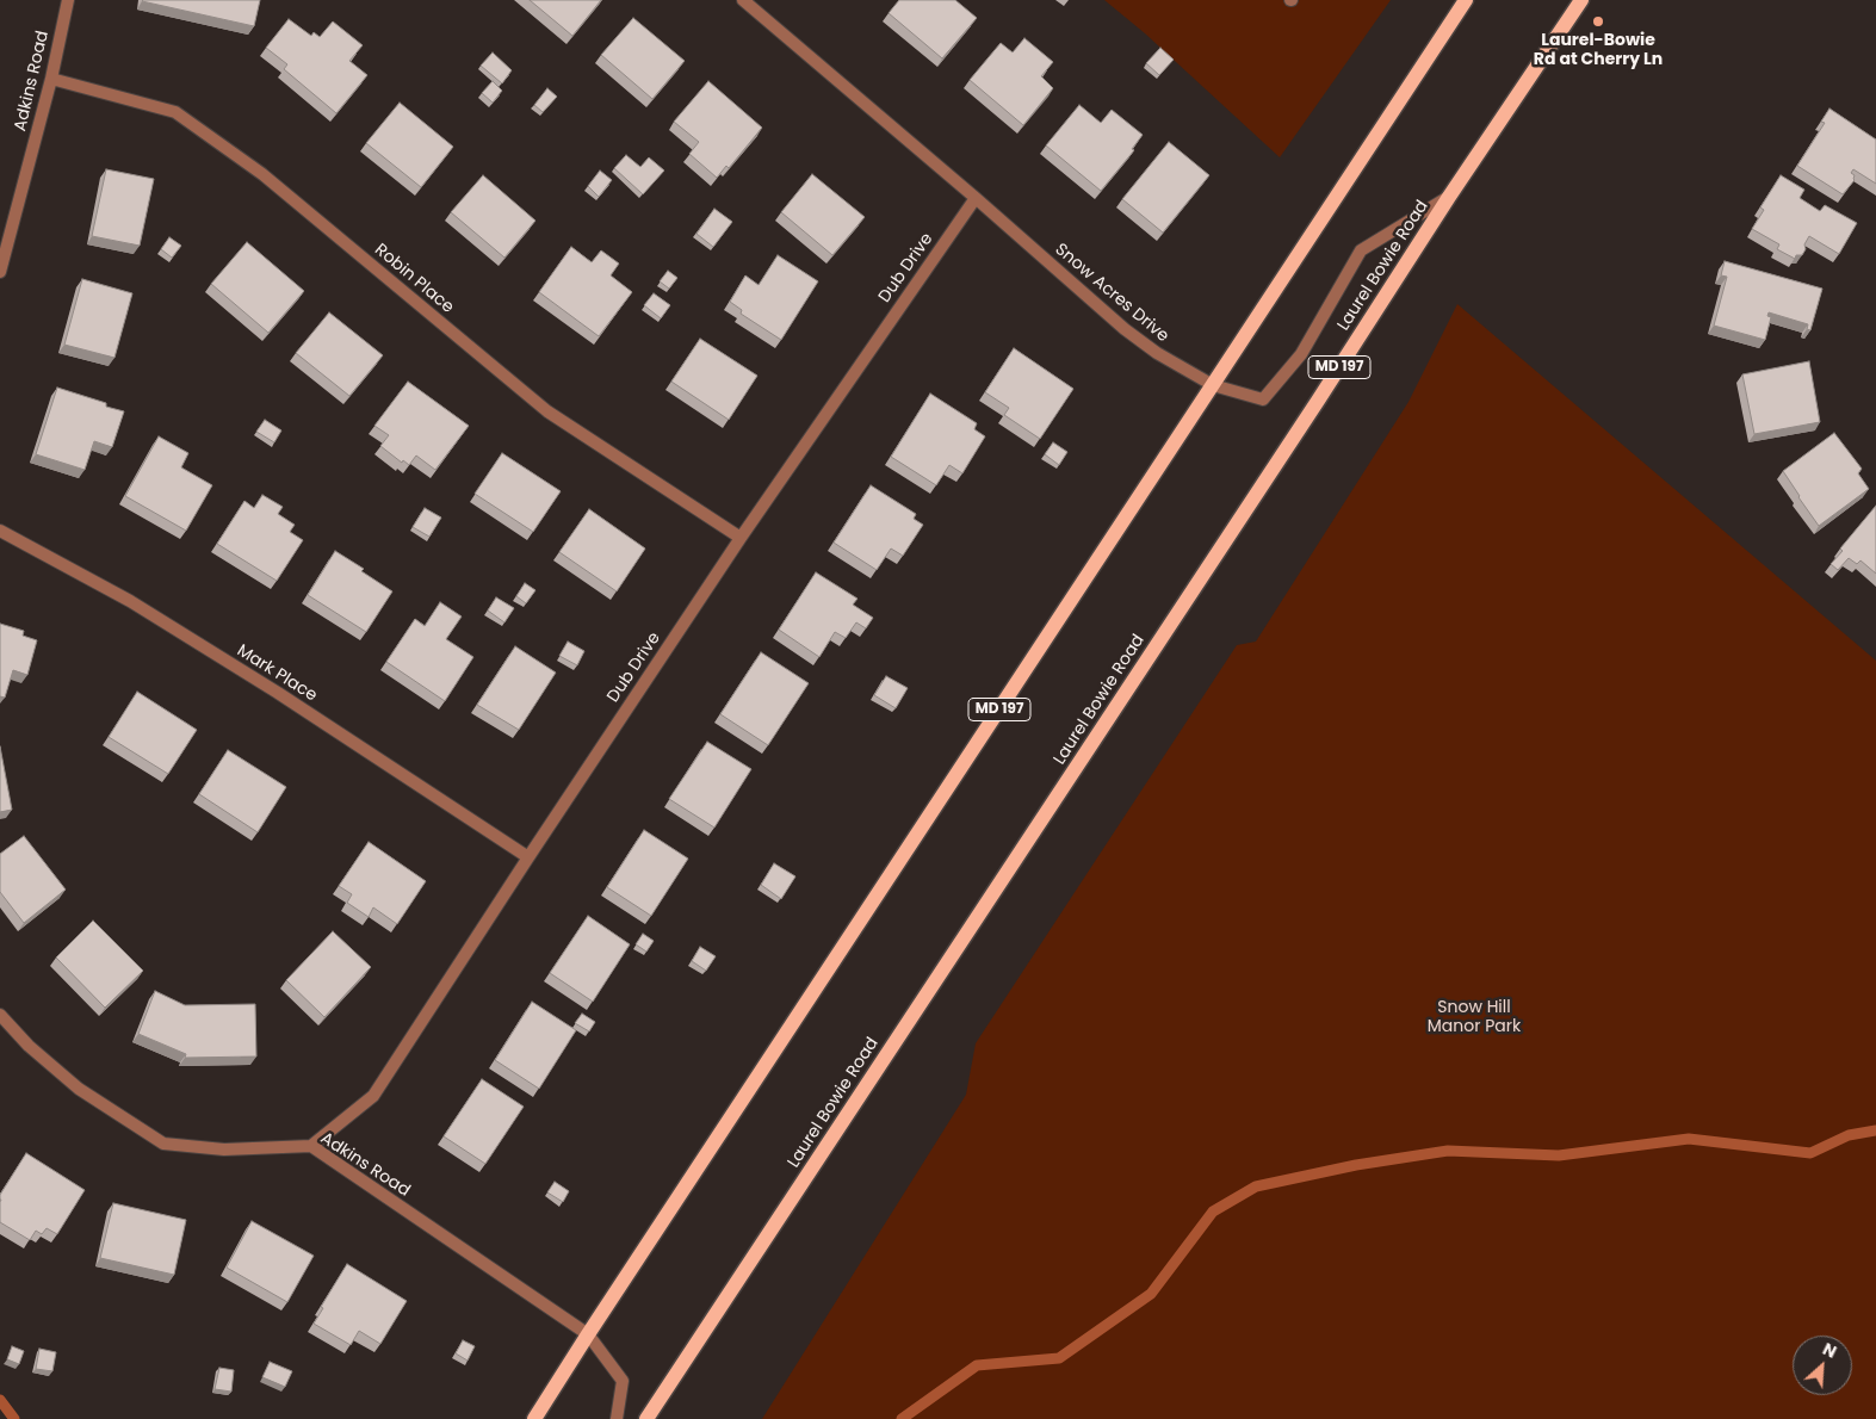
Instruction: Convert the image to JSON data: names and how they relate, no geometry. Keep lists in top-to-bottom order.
{
  "streets": {
    "main road": ["Laurel Bowie Road", "MD 197"],
    "street": [
      "Adkins Road",
      "Dub Drive",
      "Robin Place",
      "Snow Acres Drive",
      "Mark Place"
    ]
  },
  "crossings": [
    ["Adkins Road", "Dub Drive"],
    ["Adkins Road", "Robin Place"],
    ["Adkins Road", "MD 197"],
    ["Laurel Bowie Road", "Snow Acres Drive"],
    ["Dub Drive", "Robin Place"],
    ["Dub Drive", "Snow Acres Drive"],
    ["Dub Drive", "Mark Place"],
    ["Snow Acres Drive", "MD 197"]
  ],
  "parks": ["Snow Hill Manor Park"],
  "places": ["Laurel-Bowie Rd at Cherry Ln"],
  "north": "top right"
}
